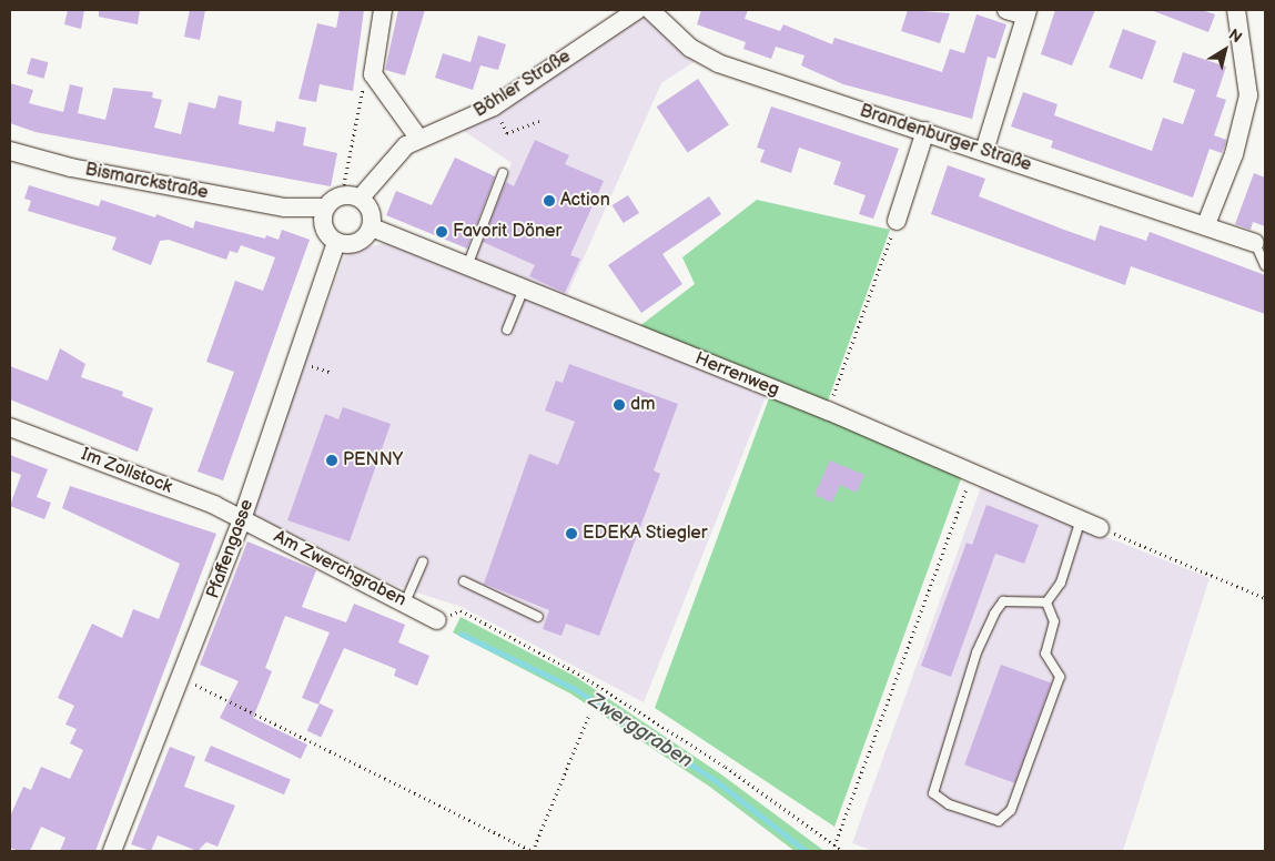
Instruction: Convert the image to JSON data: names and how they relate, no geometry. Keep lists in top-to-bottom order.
{
  "streets": {
    "street": [
      "Böhler Straße",
      "Brandenburger Straße",
      "Bismarckstraße",
      "Herrenweg",
      "Im Zollstock",
      "Pfaffengasse",
      "Am Zwerchgraben"
    ]
  },
  "crossings": [
    ["Böhler Straße", "Bismarckstraße"],
    ["Böhler Straße", "Herrenweg"],
    ["Böhler Straße", "Pfaffengasse"],
    ["Bismarckstraße", "Herrenweg"],
    ["Bismarckstraße", "Pfaffengasse"],
    ["Herrenweg", "Pfaffengasse"],
    ["Im Zollstock", "Pfaffengasse"],
    ["Im Zollstock", "Am Zwerchgraben"],
    ["Pfaffengasse", "Am Zwerchgraben"]
  ],
  "water": ["Zwerggraben"],
  "places": [
    "Action",
    "Favorit Döner",
    "dm",
    "PENNY",
    "EDEKA Stiegler"
  ],
  "north": "top right"
}
